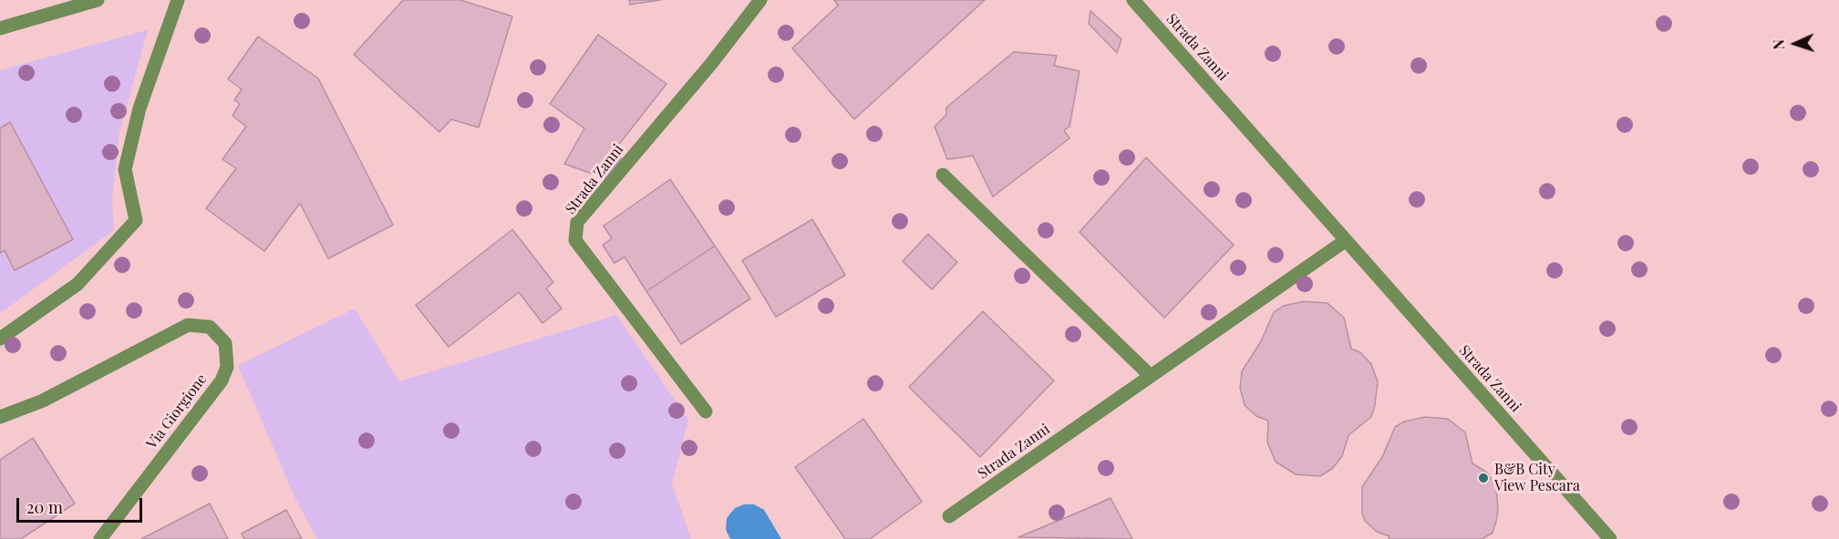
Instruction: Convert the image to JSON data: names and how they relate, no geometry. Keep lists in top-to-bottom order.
{
  "streets": {
    "street": ["Strada Zanni", "Via Giorgione"]
  },
  "places": ["B&B City View Pescara"],
  "scale_bar": "20 m",
  "north": "left"
}
